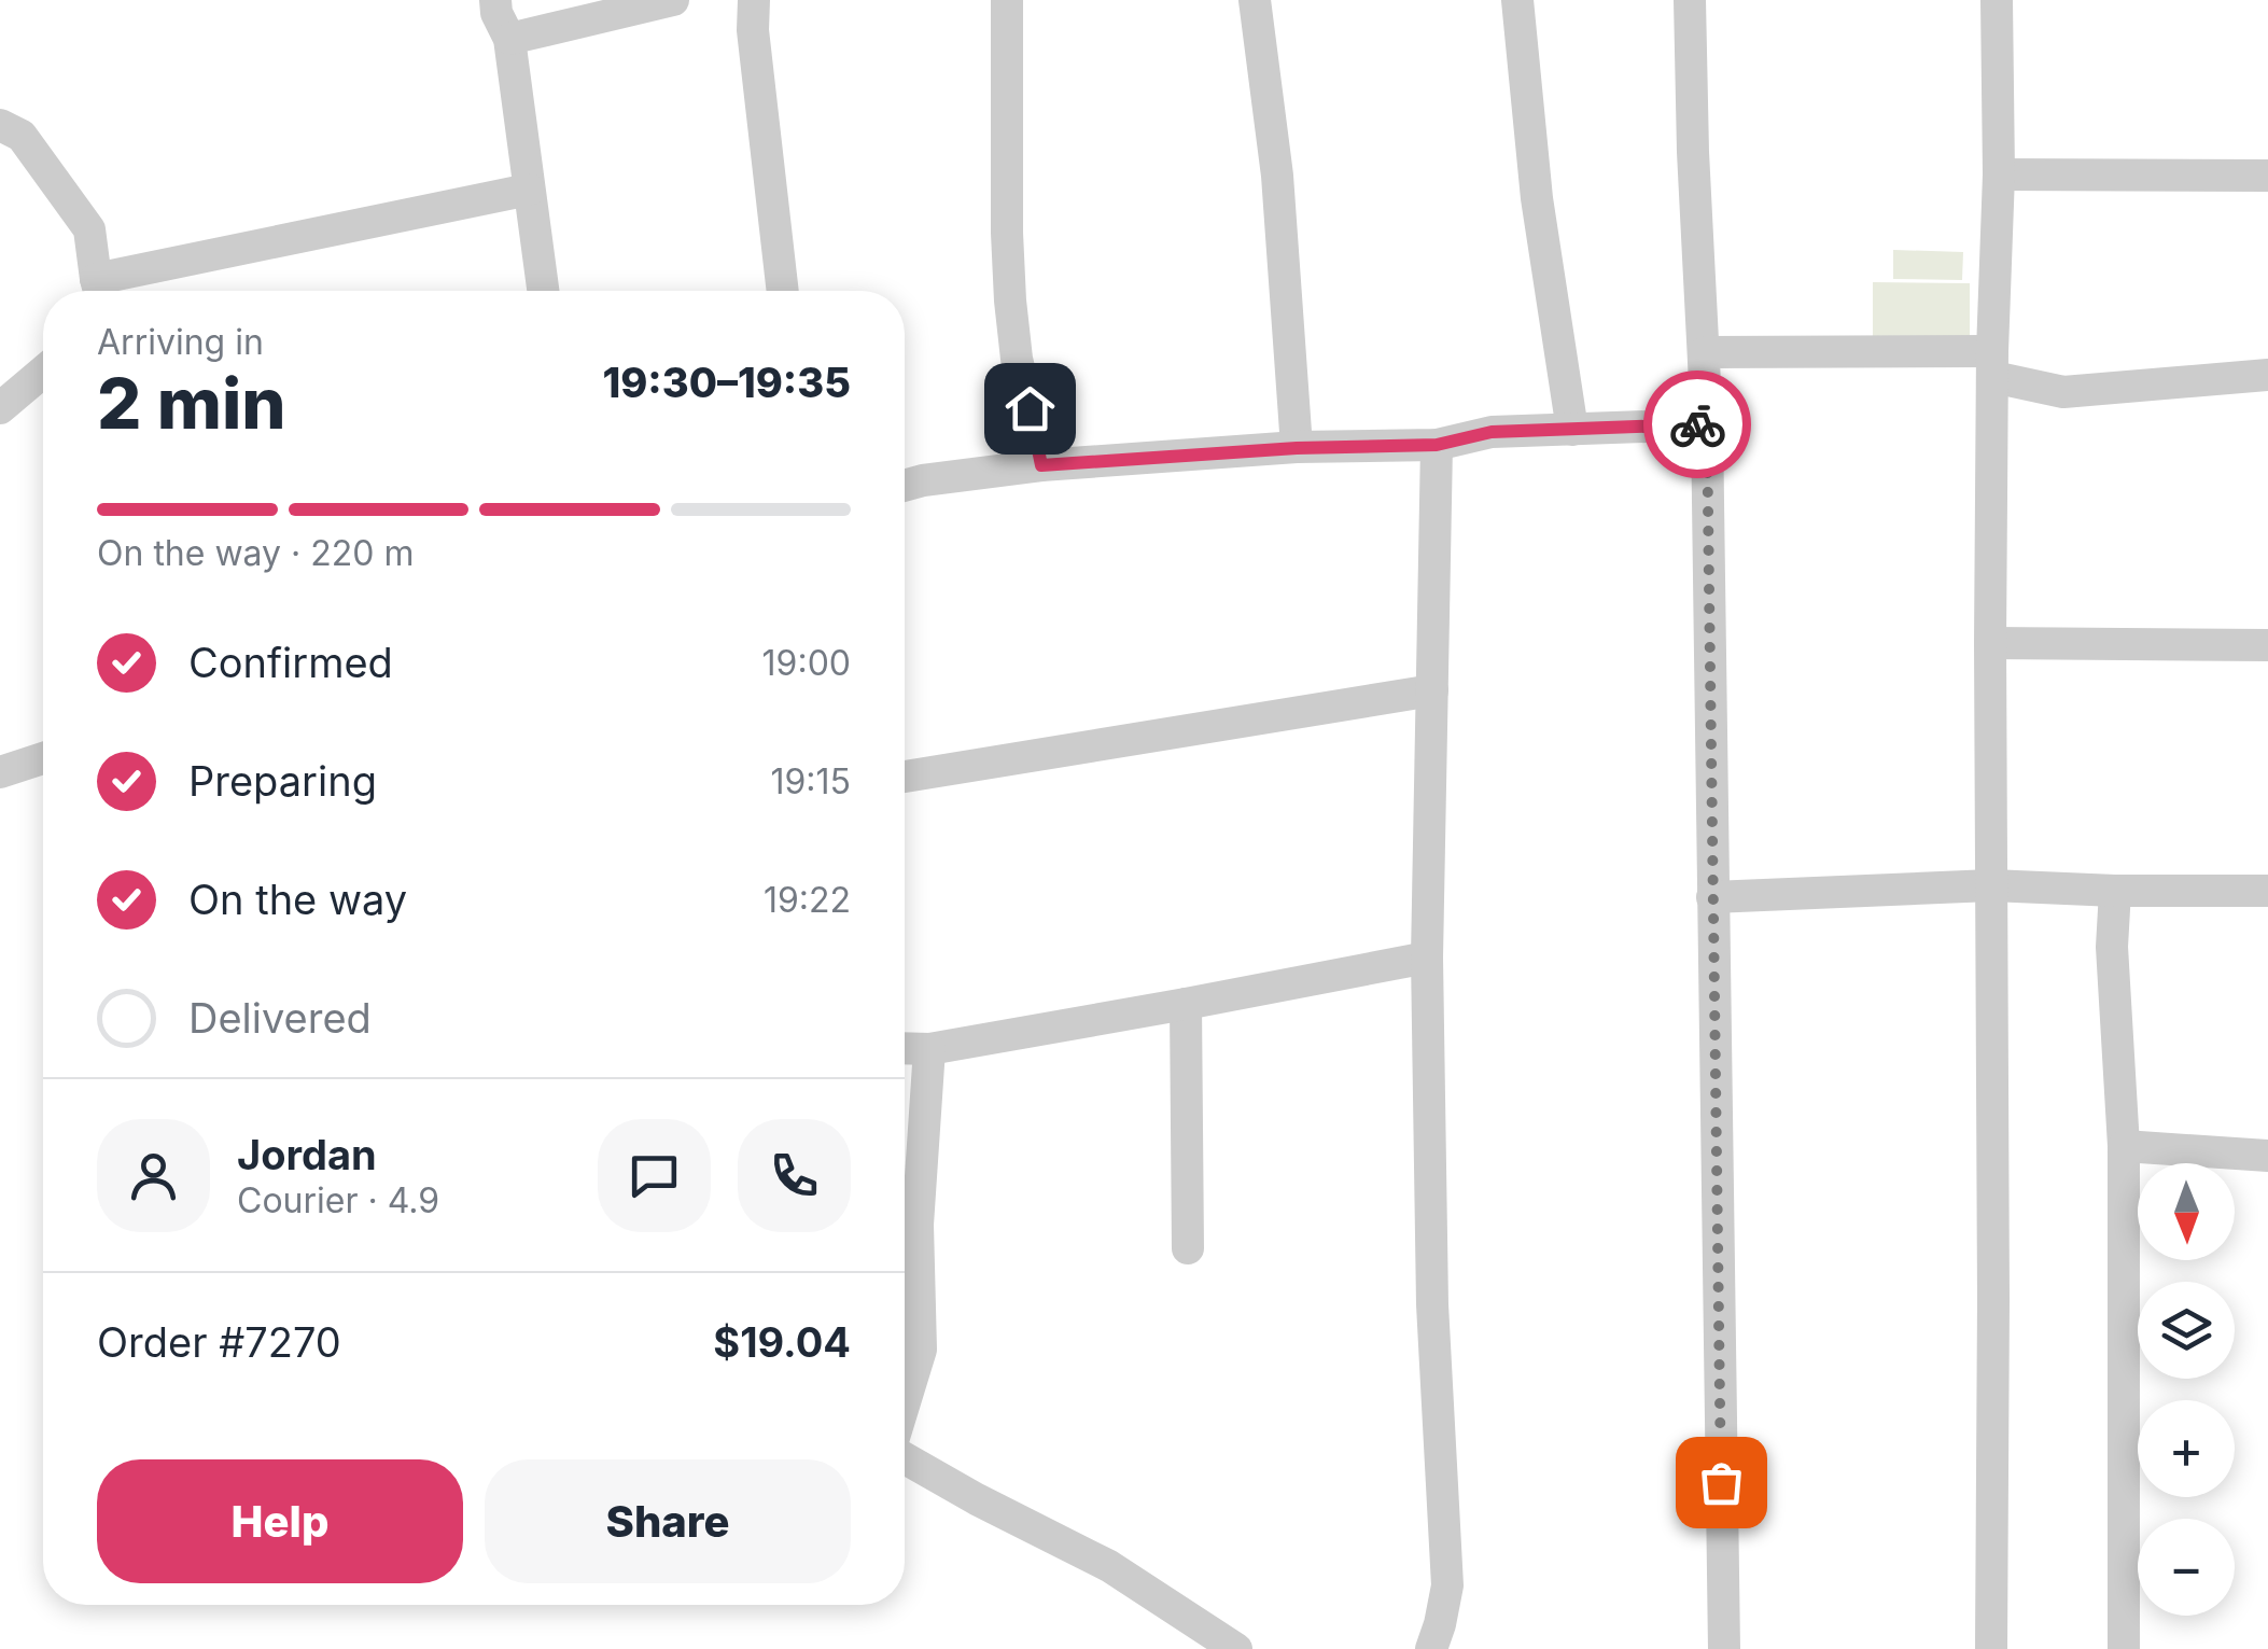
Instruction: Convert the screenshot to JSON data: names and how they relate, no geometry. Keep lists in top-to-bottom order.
{
  "north": "bottom",
  "page": {
    "heading": ["2 min", "Arriving in", "19:30–19:35"],
    "panel": [
      "Jordan",
      "Courier · 4.9",
      "Order #7270",
      "$19.04"
    ],
    "bar": "On the way · 220 m",
    "list": [
      ["Confirmed", "19:00"],
      ["Preparing", "19:15"],
      ["On the way", "19:22"],
      "Delivered"
    ],
    "map_buttons": ["+", "−"],
    "buttons": ["Help", "Share"]
  }
}
